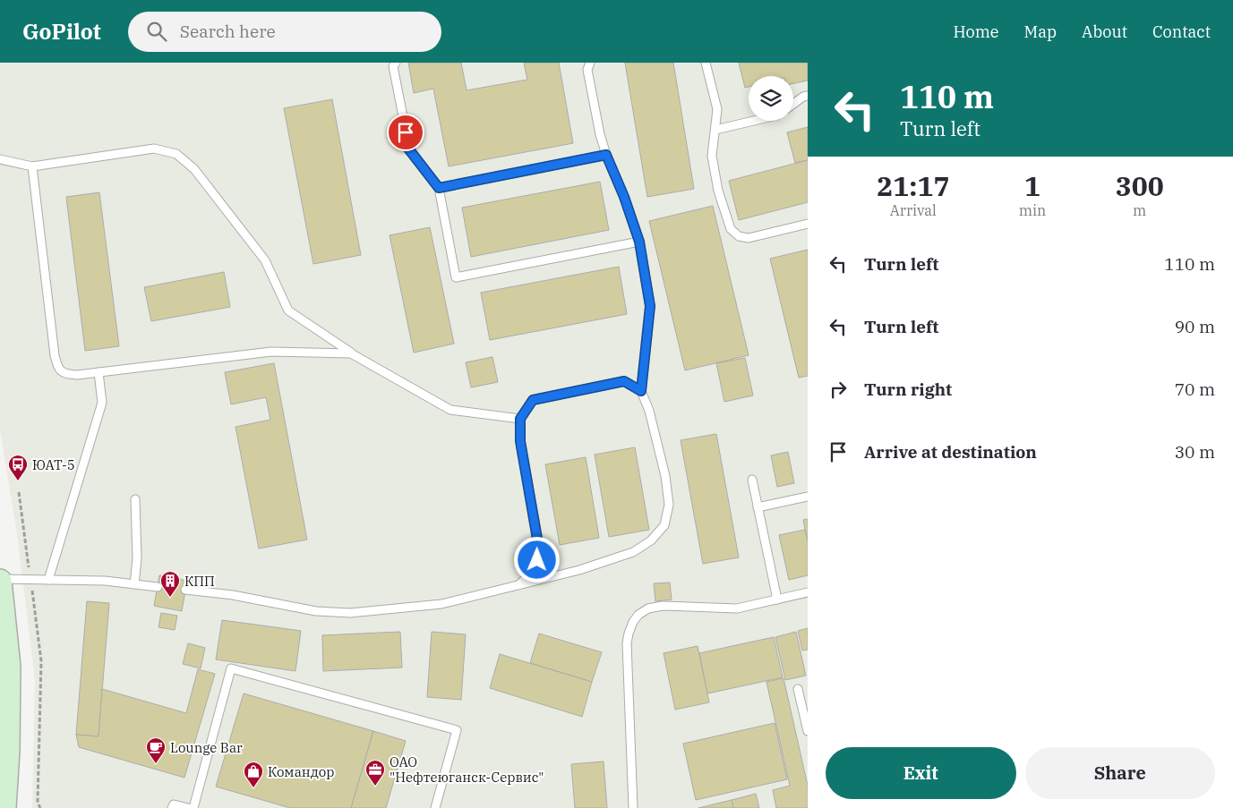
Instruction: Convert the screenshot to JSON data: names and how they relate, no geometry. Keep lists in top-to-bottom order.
{
  "places": {
    "bus stop": ["ЮАТ-5"],
    "building": ["КПП"],
    "cafe": ["Lounge Bar"],
    "office": ["ОАО \"Нефтеюганск-Сервис\""],
    "shop": ["Командор"]
  },
  "page": {
    "header": "GoPilot",
    "search": "Search here",
    "nav": [
      "Home",
      "Map",
      "About",
      "Contact"
    ],
    "turn": ["110 m", "Turn left"],
    "eta": [
      "21:17",
      "Arrival",
      "1",
      "min",
      "300",
      "m"
    ],
    "list": [
      {
        "name": "Turn left",
        "value": "110 m"
      },
      {
        "name": "Turn left",
        "value": "90 m"
      },
      {
        "name": "Turn right",
        "value": "70 m"
      },
      {
        "name": "Arrive at destination",
        "value": "30 m"
      }
    ],
    "buttons": ["Exit", "Share"]
  }
}
